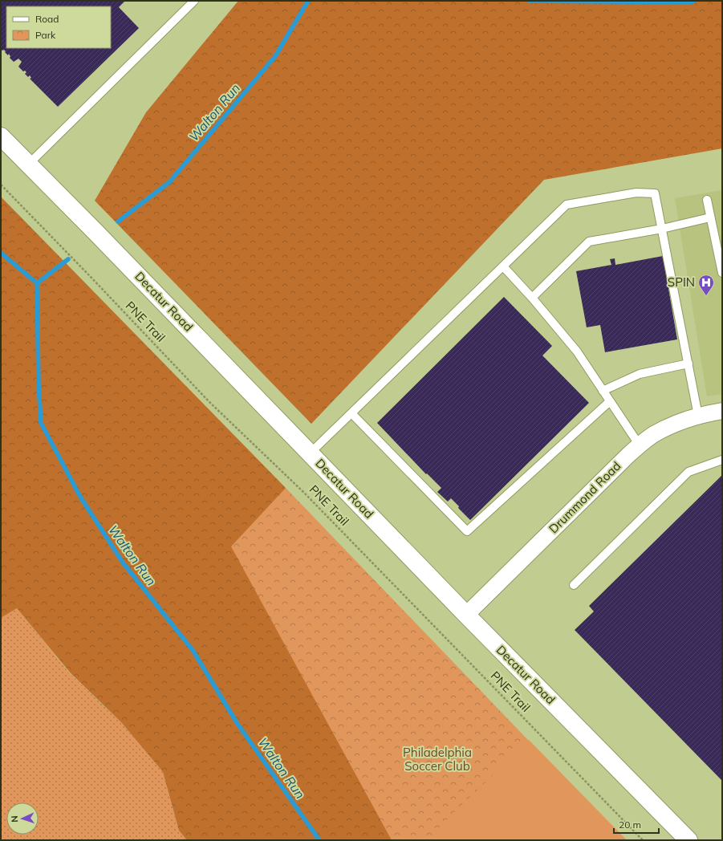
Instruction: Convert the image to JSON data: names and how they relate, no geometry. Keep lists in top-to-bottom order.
{
  "streets": {
    "street": ["Decatur Road", "Drummond Road"],
    "path": ["PNE Trail"]
  },
  "crossings": [
    ["Decatur Road", "Drummond Road"]
  ],
  "water": ["Walton Run"],
  "parks": ["Philadelphia Soccer Club"],
  "places": {
    "hospital": ["SPIN"]
  },
  "legend": ["Road", "Park"],
  "scale_bar": "20 m",
  "north": "left"
}
